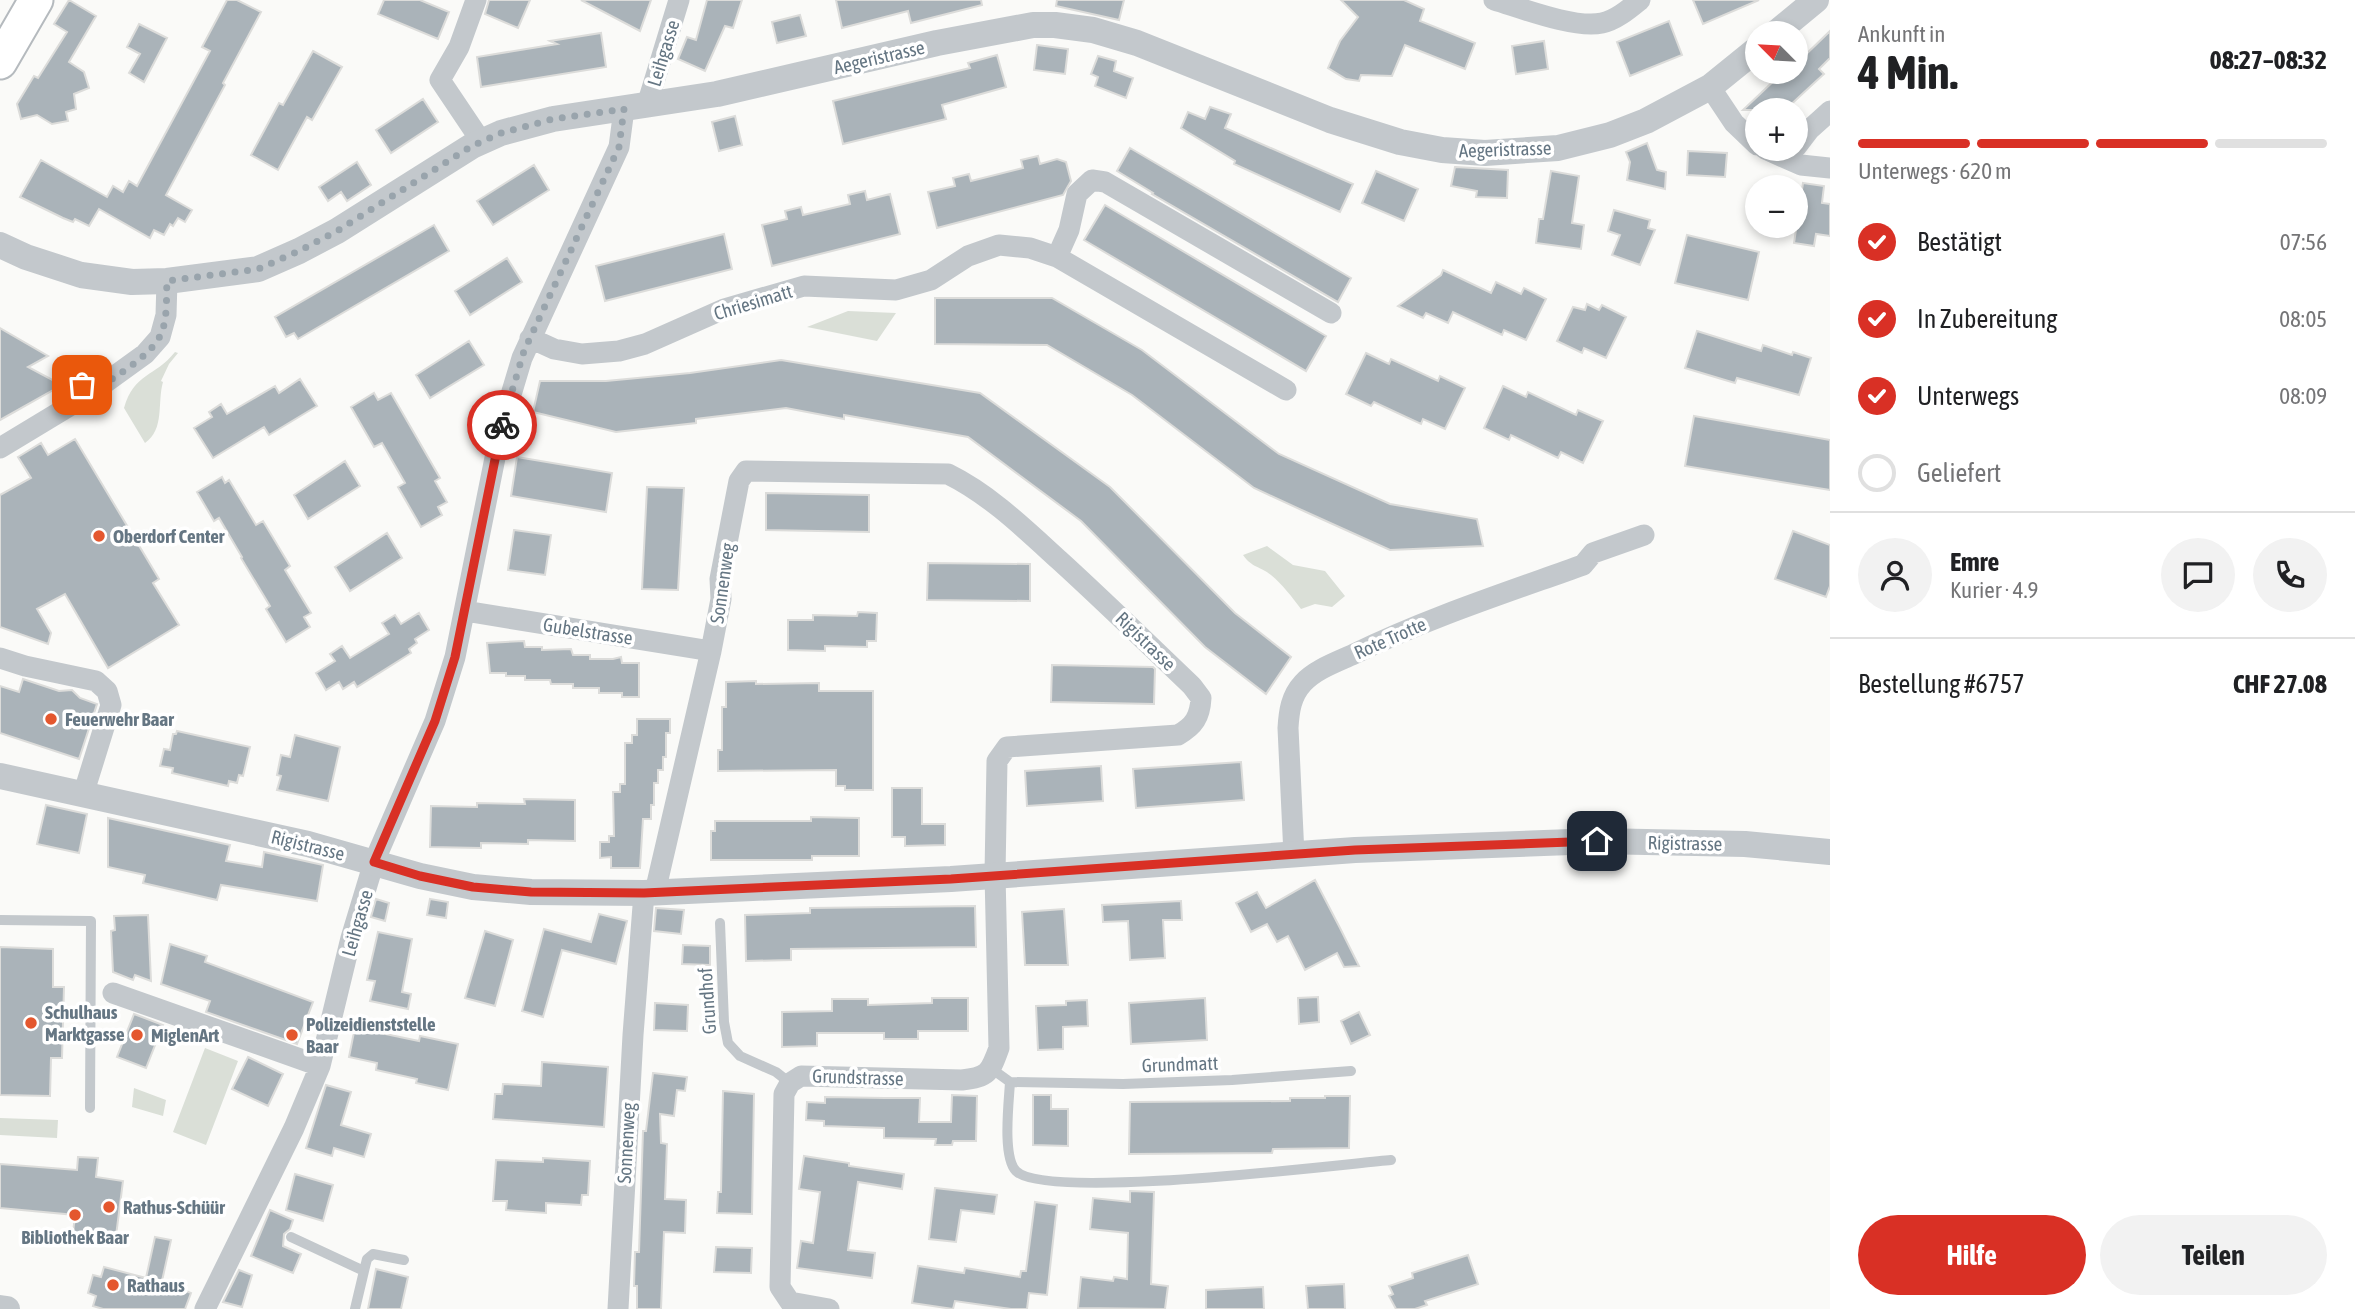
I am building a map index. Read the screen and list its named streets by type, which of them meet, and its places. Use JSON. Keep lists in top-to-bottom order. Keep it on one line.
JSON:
{"streets":{"street":["Leihgasse","Aegeristrasse","Chriesimatt","Sonnenweg","Gubelstrasse","Rote Trotte","Rigistrasse","Grundstrasse"],"lane":["Grundhof","Grundmatt"]},"crossings":[["Leihgasse","Aegeristrasse"],["Leihgasse","Chriesimatt"],["Leihgasse","Gubelstrasse"],["Leihgasse","Rigistrasse"],["Sonnenweg","Gubelstrasse"],["Sonnenweg","Rigistrasse"],["Rote Trotte","Rigistrasse"],["Grundhof","Grundstrasse"]],"places":["Oberdorf Center","Feuerwehr Baar","Schulhaus Marktgasse","MiglenArt","Polizeidienststelle Baar","Rathus-Schüür","Bibliothek Baar","Rathaus"],"north":"top left","page":{"heading":["4 Min.","Ankunft in","08:27–08:32"],"panel":["Emre","Kurier · 4.9","Bestellung #6757","CHF 27.08"],"map_buttons":["+","−"],"bar":"Unterwegs · 620 m","list":[["Bestätigt","07:56"],["In Zubereitung","08:05"],["Unterwegs","08:09"],"Geliefert"],"buttons":["Hilfe","Teilen"]}}
